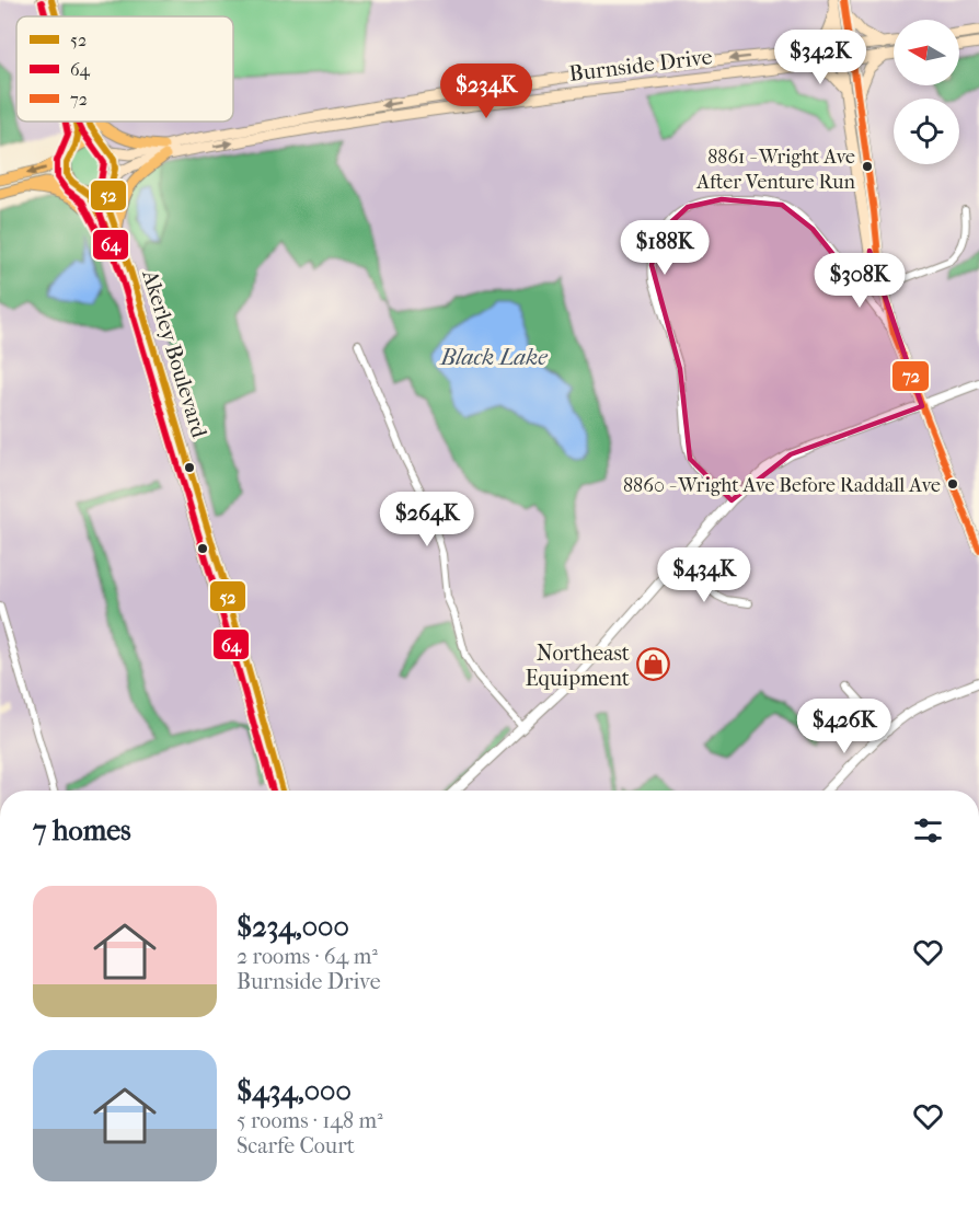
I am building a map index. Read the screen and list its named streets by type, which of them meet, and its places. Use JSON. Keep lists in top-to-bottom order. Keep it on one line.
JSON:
{"streets":{"main road":["Burnside Drive","Akerley Boulevard"]},"crossings":[["Burnside Drive","Akerley Boulevard"]],"water":["Black Lake"],"places":{"other":["8861 - Wright Ave After Venture Run","8860 - Wright Ave Before Raddall Ave"],"shop":["Northeast Equipment"]},"lines":["transit line 52","transit line 72","transit line 64"],"legend":["52","64","72"],"north":"left","page":{"price":["$342K","$234K","$188K","$308K","$264K","$434K","$426K"],"heading":"7 homes","list":[{"name":"$234,000","note":"2 rooms · 64 m² · Burnside Drive"},{"name":"$434,000","note":"5 rooms · 148 m² · Scarfe Court"}]}}
